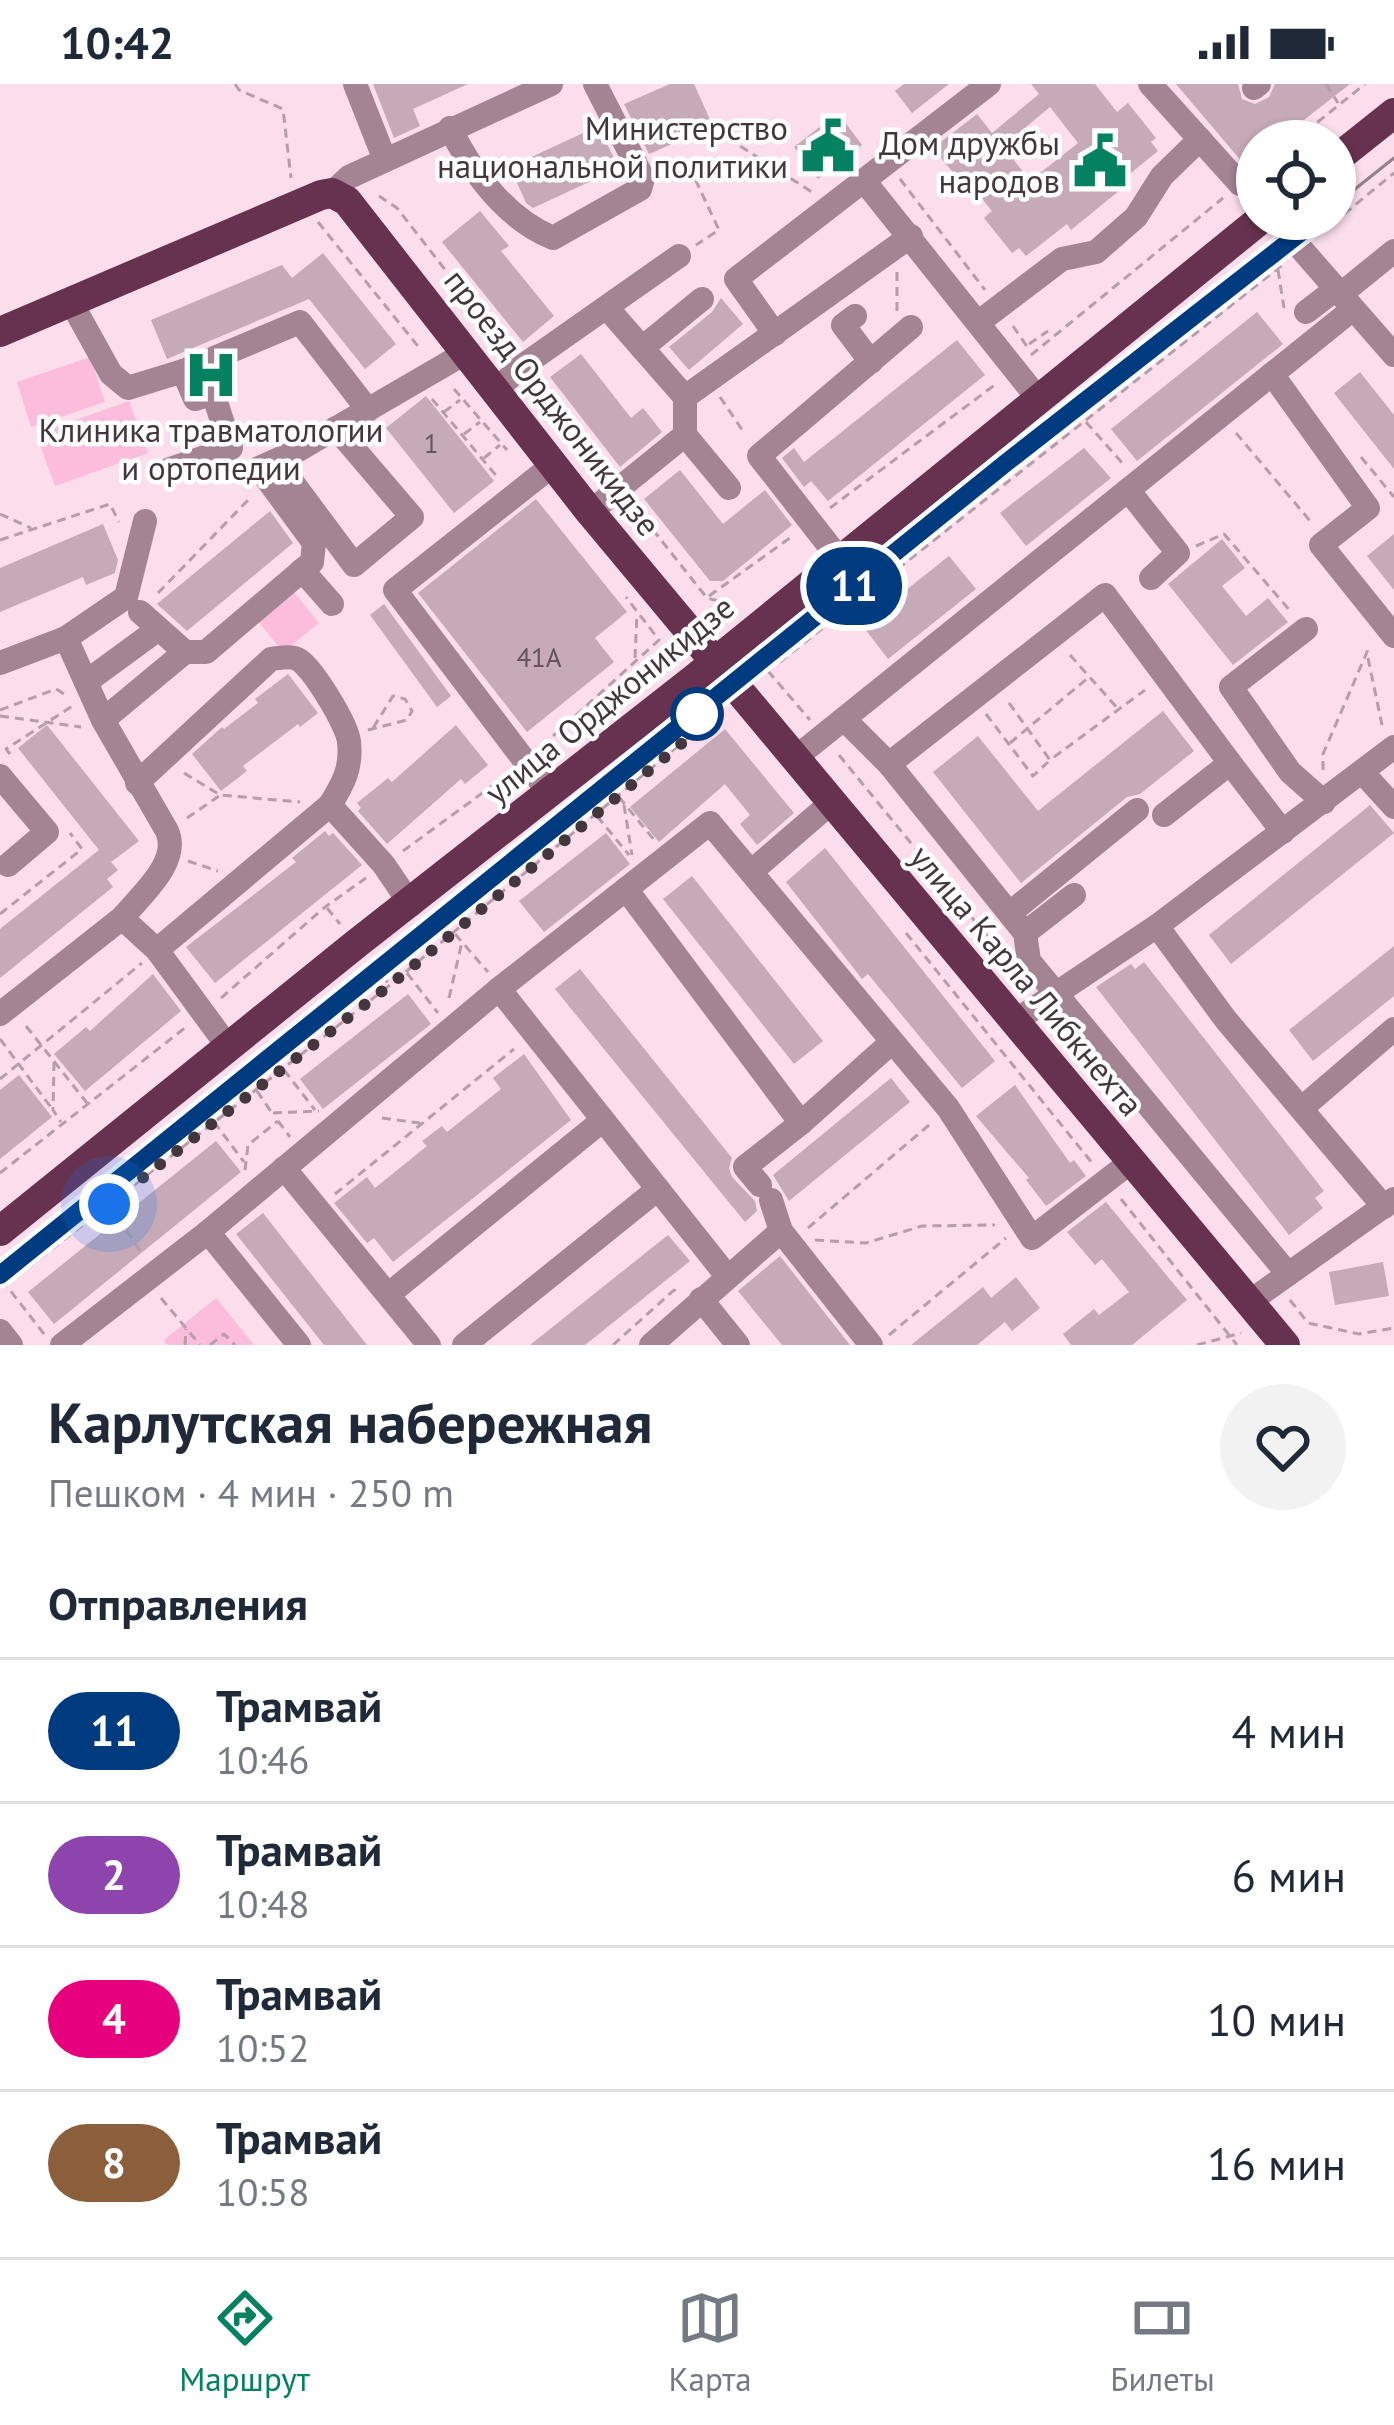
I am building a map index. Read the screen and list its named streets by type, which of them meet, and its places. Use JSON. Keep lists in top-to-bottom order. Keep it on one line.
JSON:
{"streets":{"main road":["проезд Орджоникидзе","улица Орджоникидзе","улица Карла Либкнехта"]},"crossings":[["проезд Орджоникидзе","улица Орджоникидзе"],["проезд Орджоникидзе","улица Карла Либкнехта"],["улица Орджоникидзе","улица Карла Либкнехта"]],"places":{"public building":["Министерство национальной политики","Дом дружбы народов"],"hospital":["Клиника травматологии и ортопедии"]},"lines":["tram line 11"],"house_numbers":["1","41А"],"page":{"status":"10:42","on_map":"11","heading":[["Карлутская набережная","Пешком · 4 мин · 250 m"],"Отправления"],"list":[{"mark":"11","name":"Трамвай","note":"10:46","value":"4 мин"},{"mark":"2","name":"Трамвай","note":"10:48","value":"6 мин"},{"mark":"4","name":"Трамвай","note":"10:52","value":"10 мин"},{"mark":"8","name":"Трамвай","note":"10:58","value":"16 мин"}],"tabs":["Маршрут","Карта","Билеты"]}}
